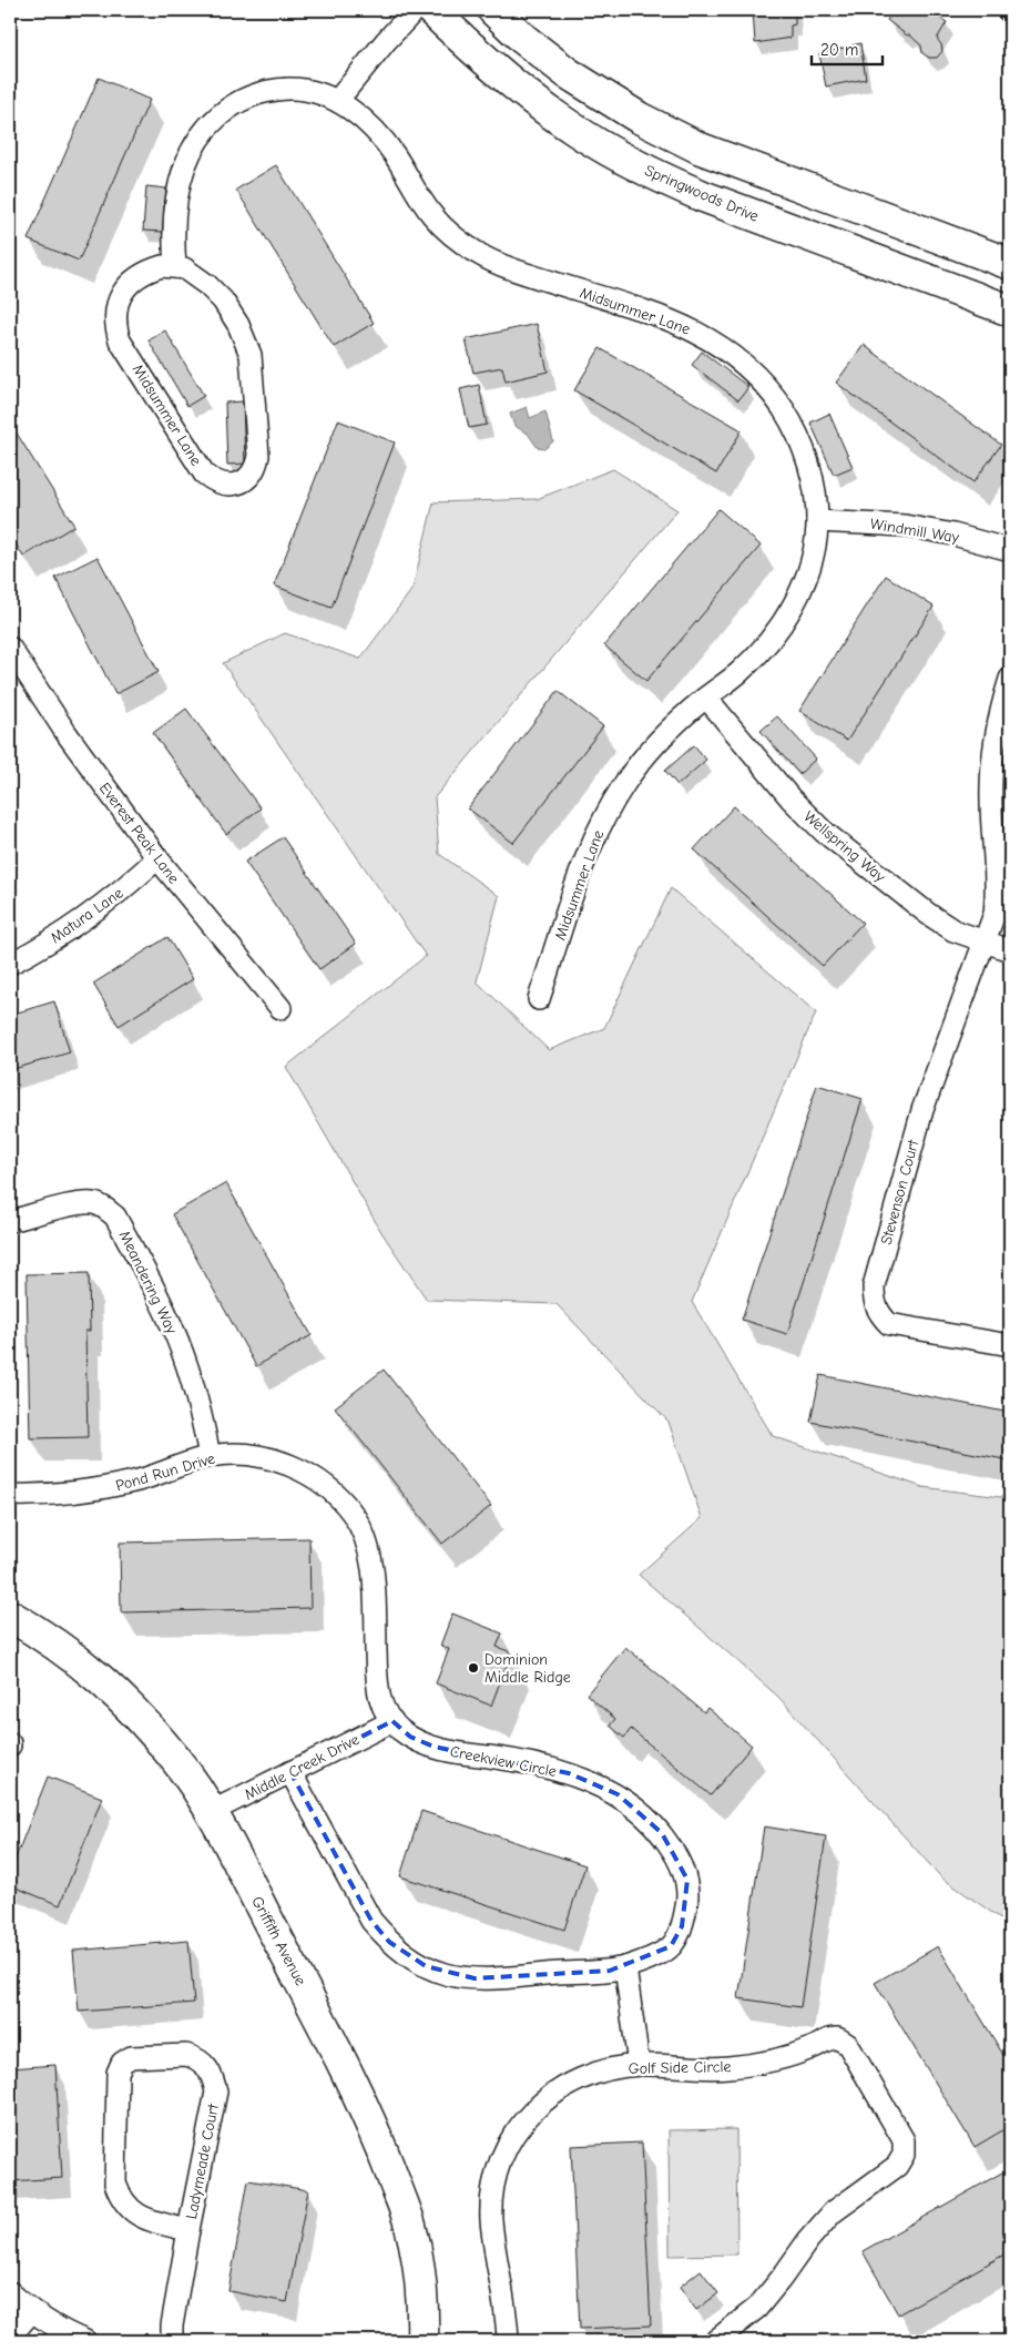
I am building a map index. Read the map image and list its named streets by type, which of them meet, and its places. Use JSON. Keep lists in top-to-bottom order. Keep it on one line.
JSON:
{"streets":{"street":["Springwoods Drive","Midsummer Lane","Windmill Way","Everest Peak Lane","Wellspring Way","Matura Lane","Stevenson Court","Meandering Way","Pond Run Drive","Creekview Circle","Middle Creek Drive","Griffith Avenue","Golf Side Circle","Ladymeade Court"]},"crossings":[["Midsummer Lane","Windmill Way"],["Midsummer Lane","Wellspring Way"],["Everest Peak Lane","Matura Lane"],["Wellspring Way","Stevenson Court"],["Meandering Way","Pond Run Drive"],["Pond Run Drive","Creekview Circle"],["Pond Run Drive","Middle Creek Drive"],["Creekview Circle","Middle Creek Drive"],["Middle Creek Drive","Griffith Avenue"]],"places":["Dominion Middle Ridge"],"scale_bar":"20 m"}
